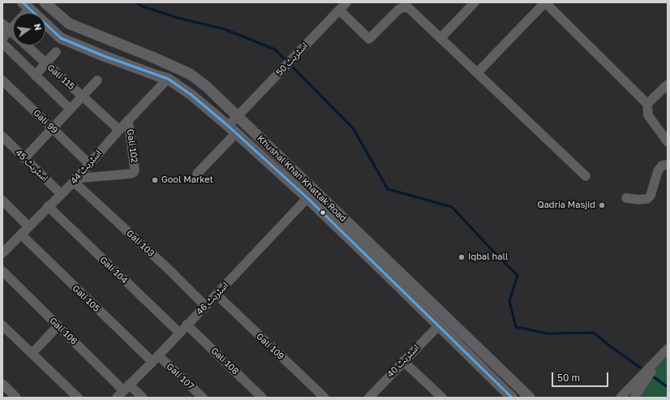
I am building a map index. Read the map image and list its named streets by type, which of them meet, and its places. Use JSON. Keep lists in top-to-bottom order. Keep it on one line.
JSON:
{"streets":{"street":["اسٹریٹ 50","Gali 115","Gali 99","Gali 102","اسٹریٹ 45","اسٹریٹ 44","Khushal Khan Khattak Road","Gali 103","Gali 104","Gali 105","اسٹریٹ 46","Gali 106","Gali 109","Gali 108","اسٹریٹ 40","Gali 107"]},"crossings":[["اسٹریٹ 50","Khushal Khan Khattak Road"],["Gali 115","اسٹریٹ 44"],["Gali 99","اسٹریٹ 44"],["Gali 102","اسٹریٹ 44"],["Gali 102","Gali 103"],["اسٹریٹ 45","اسٹریٹ 44"],["اسٹریٹ 44","Khushal Khan Khattak Road"],["اسٹریٹ 44","Gali 103"],["اسٹریٹ 44","Gali 104"],["اسٹریٹ 44","Gali 105"],["Khushal Khan Khattak Road","اسٹریٹ 46"],["Khushal Khan Khattak Road","اسٹریٹ 40"],["Gali 103","اسٹریٹ 46"],["Gali 104","اسٹریٹ 46"],["Gali 105","اسٹریٹ 46"],["Gali 105","Gali 107"],["اسٹریٹ 46","Gali 106"],["اسٹریٹ 46","Gali 109"],["اسٹریٹ 46","Gali 108"],["اسٹریٹ 46","Gali 107"]],"places":["Gool Market","Qadria Masjid","Iqbal hall"],"scale_bar":"50 m","north":"right"}
